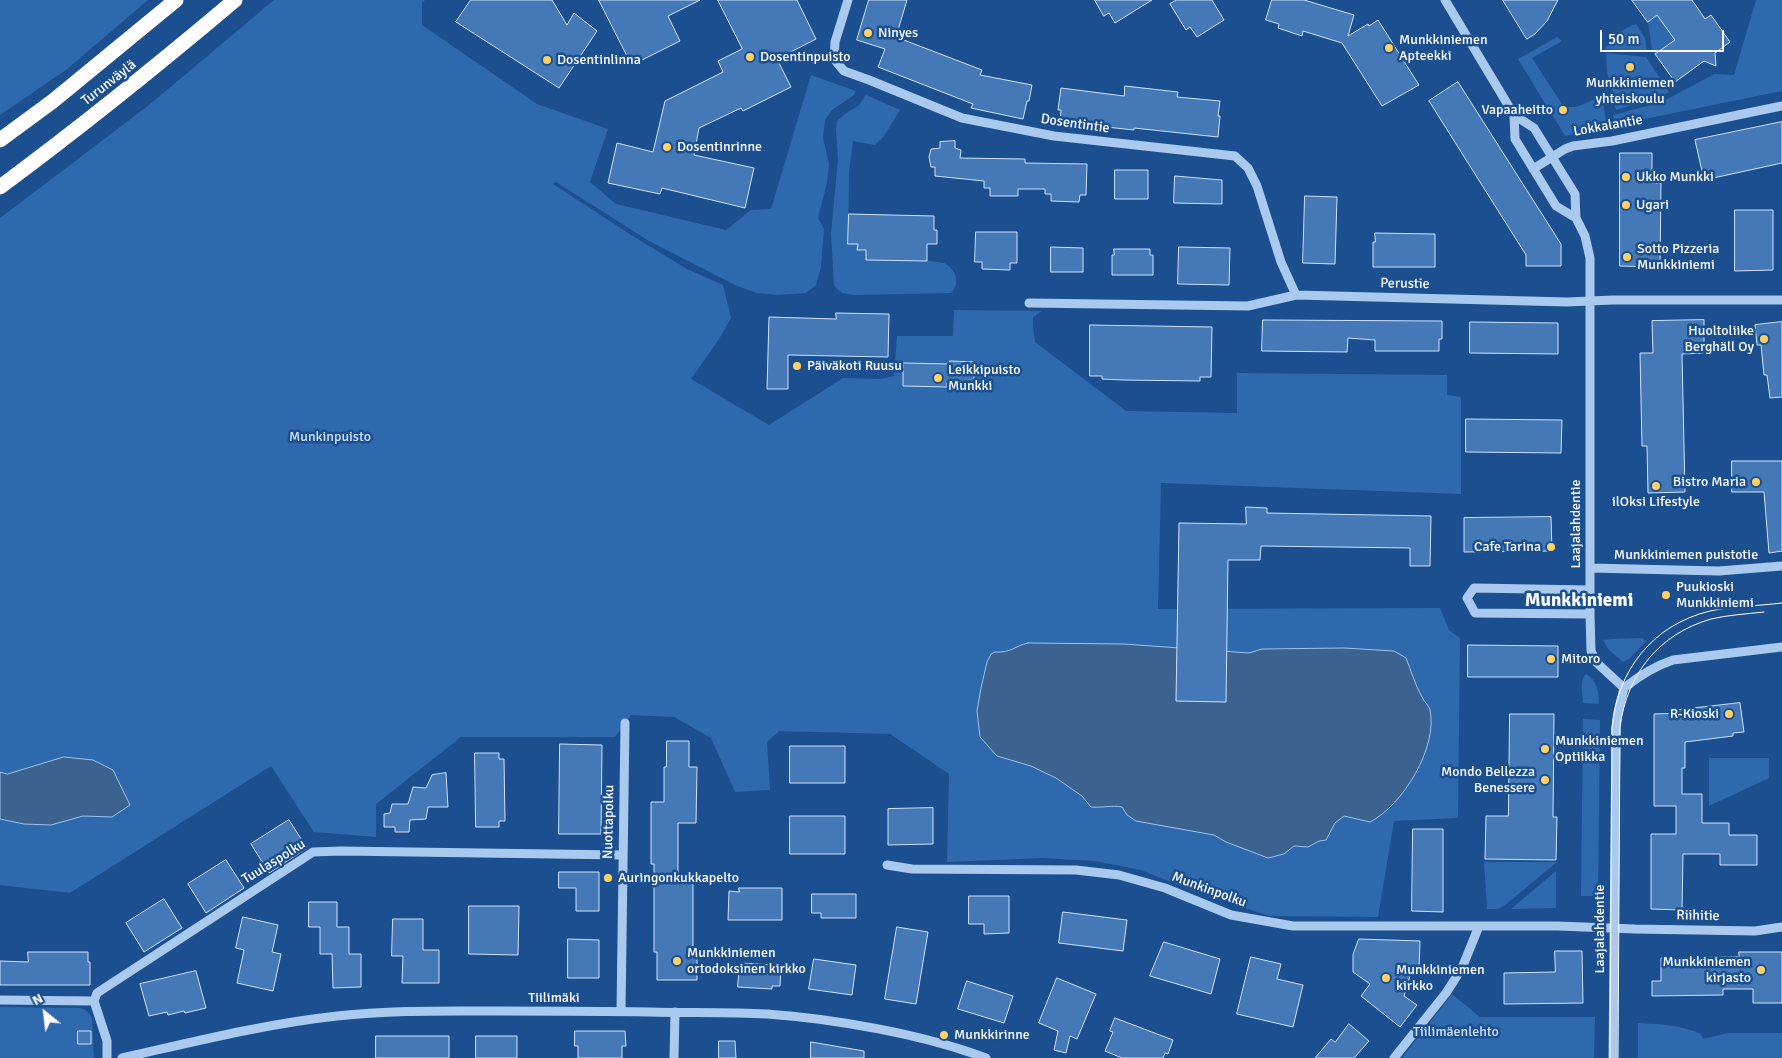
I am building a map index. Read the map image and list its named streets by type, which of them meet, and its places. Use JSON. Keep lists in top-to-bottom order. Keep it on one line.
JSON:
{"streets":{"highway":["Turunväylä"],"street":["Dosentintie","Lokkalantie","Perustie","Laajalahdentie","Munkkiniemen puistotie","Nuottapolku","Tuulaspolku","Munkinpolku","Riihitie","Tiilimäki"]},"crossings":[["Dosentintie","Perustie"],["Lokkalantie","Laajalahdentie"],["Perustie","Laajalahdentie"],["Laajalahdentie","Munkkiniemen puistotie"],["Laajalahdentie","Munkinpolku"],["Laajalahdentie","Riihitie"],["Nuottapolku","Tuulaspolku"],["Nuottapolku","Tiilimäki"],["Munkinpolku","Riihitie"]],"districts":["Munkkiniemi"],"parks":["Munkinpuisto","Tiilimäenlehto"],"places":["Ninyes","Munkkiniemen Apteekki","Dosentinpuisto","Dosentinlinna","Munkkiniemen yhteiskoulu","Vapaaheitto","Dosentinrinne","Ukko Munkki","Ugari","Sotto Pizzeria Munkkiniemi","Huoltoliike Berghäll Oy","Päiväkoti Ruusu","Leikkipuisto Munkki","Bistro Maria","ilOksi Lifestyle","Cafe Tarina","Puukioski Munkkiniemi","Mitoro","R-Kioski","Munkkiniemen Optiikka","Mondo Bellezza Benessere","Auringonkukkapelto","Munkkiniemen ortodoksinen kirkko","Munkkiniemen kirjasto","Munkkiniemen kirkko","Munkkirinne"],"scale_bar":"50 m","north":"top left"}
